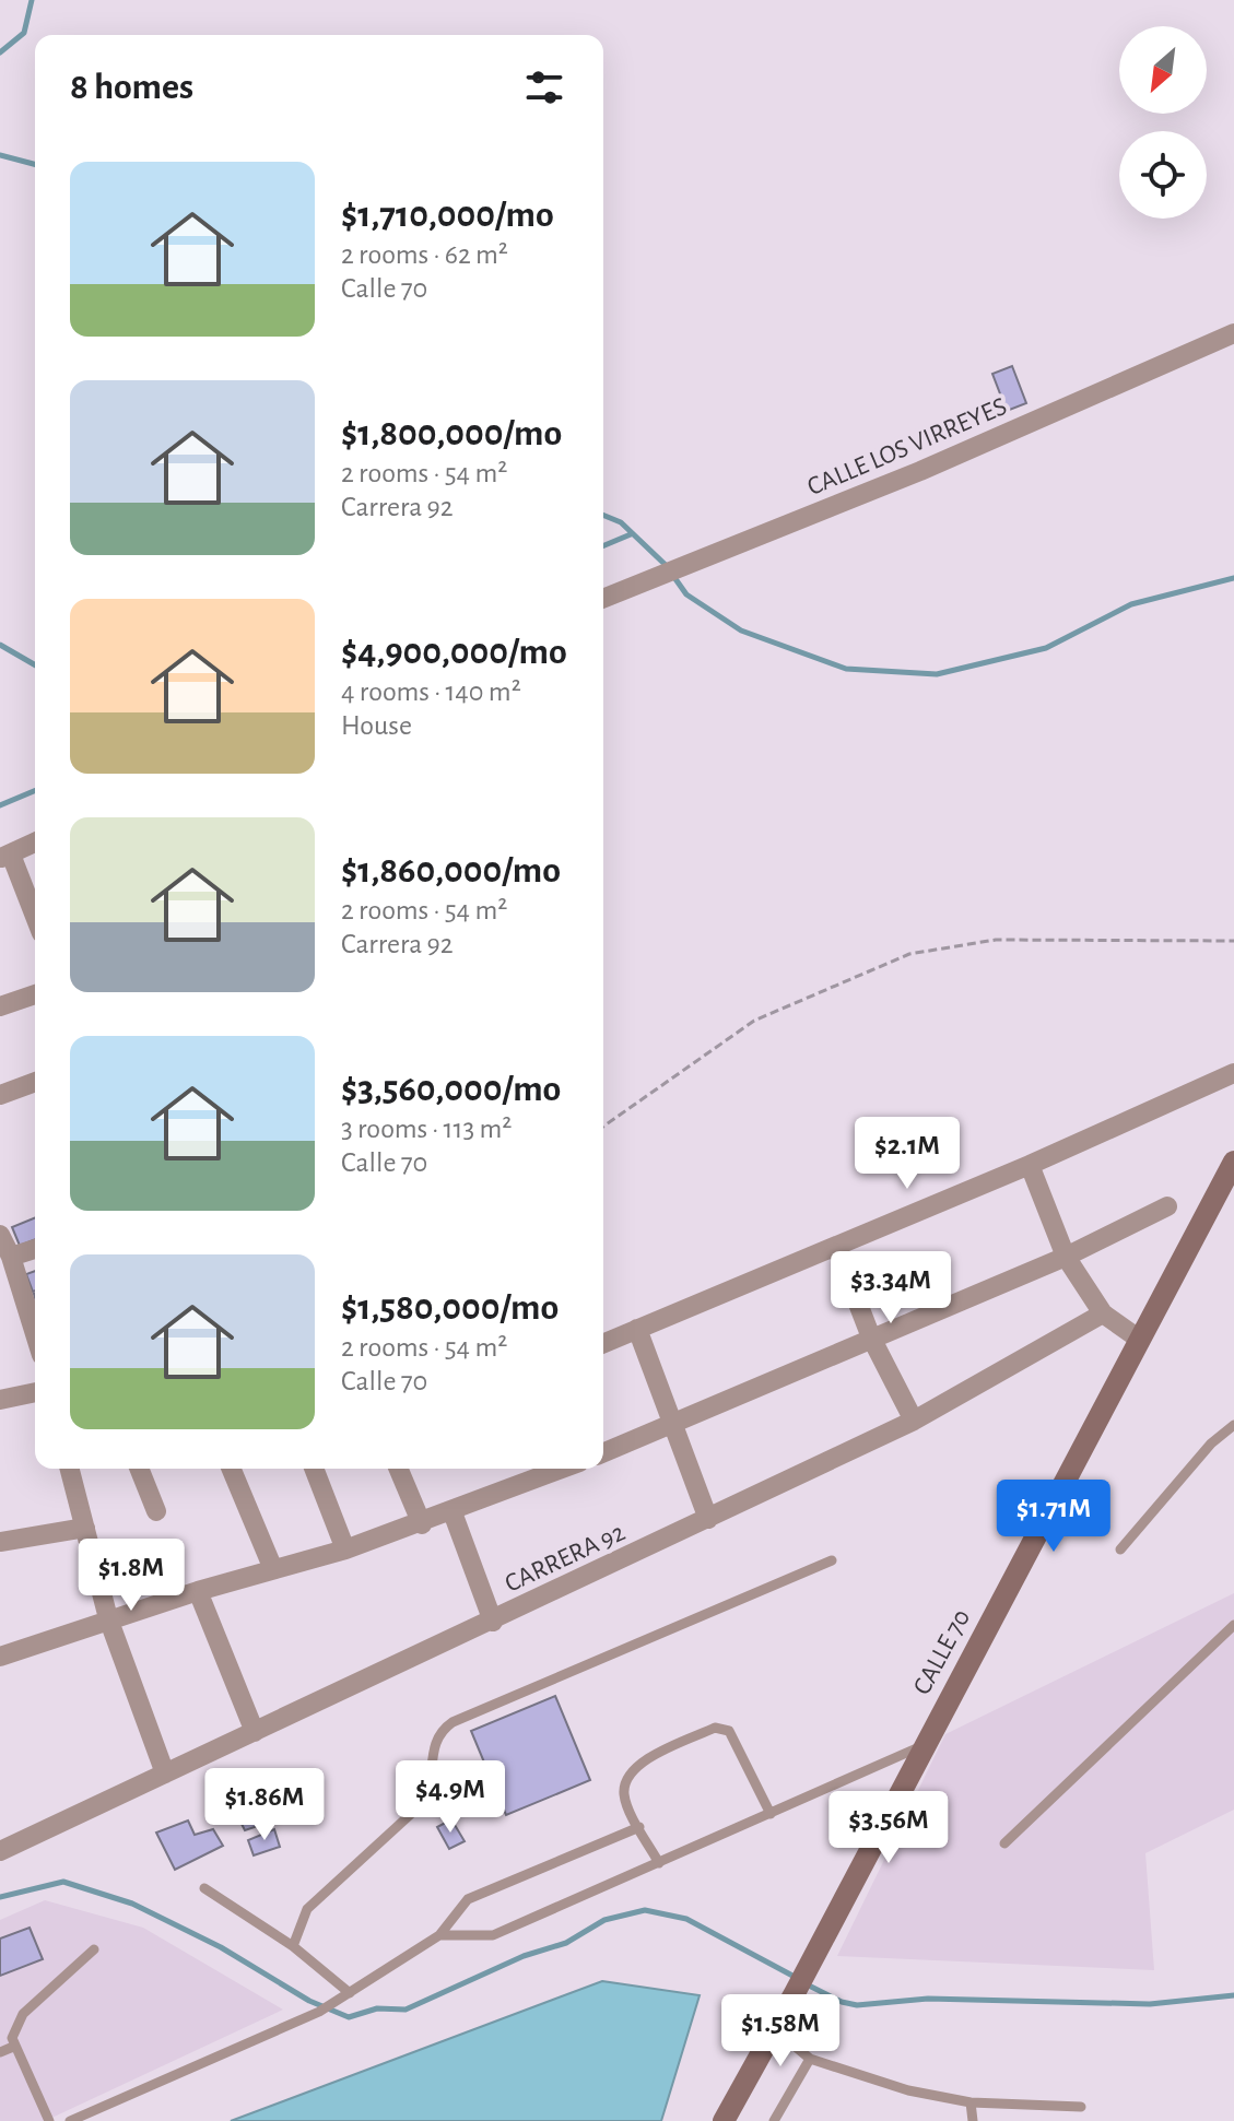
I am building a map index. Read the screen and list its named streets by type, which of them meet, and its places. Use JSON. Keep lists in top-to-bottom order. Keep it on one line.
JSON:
{"streets":{"street":["CALLE LOS VIRREYES","CARRERA 92","CALLE 70"]},"north":"bottom left","page":{"heading":"8 homes","list":[{"name":"$1,710,000/mo","note":"2 rooms · 62 m² · Calle 70"},{"name":"$1,800,000/mo","note":"2 rooms · 54 m² · Carrera 92"},{"name":"$4,900,000/mo","note":"4 rooms · 140 m² · House"},{"name":"$1,860,000/mo","note":"2 rooms · 54 m² · Carrera 92"},{"name":"$3,560,000/mo","note":"3 rooms · 113 m² · Calle 70"},{"name":"$1,580,000/mo","note":"2 rooms · 54 m² · Calle 70"}],"price":["$2.1M","$3.34M","$1.71M","$1.8M","$4.9M","$1.86M","$3.56M","$1.58M"]}}
